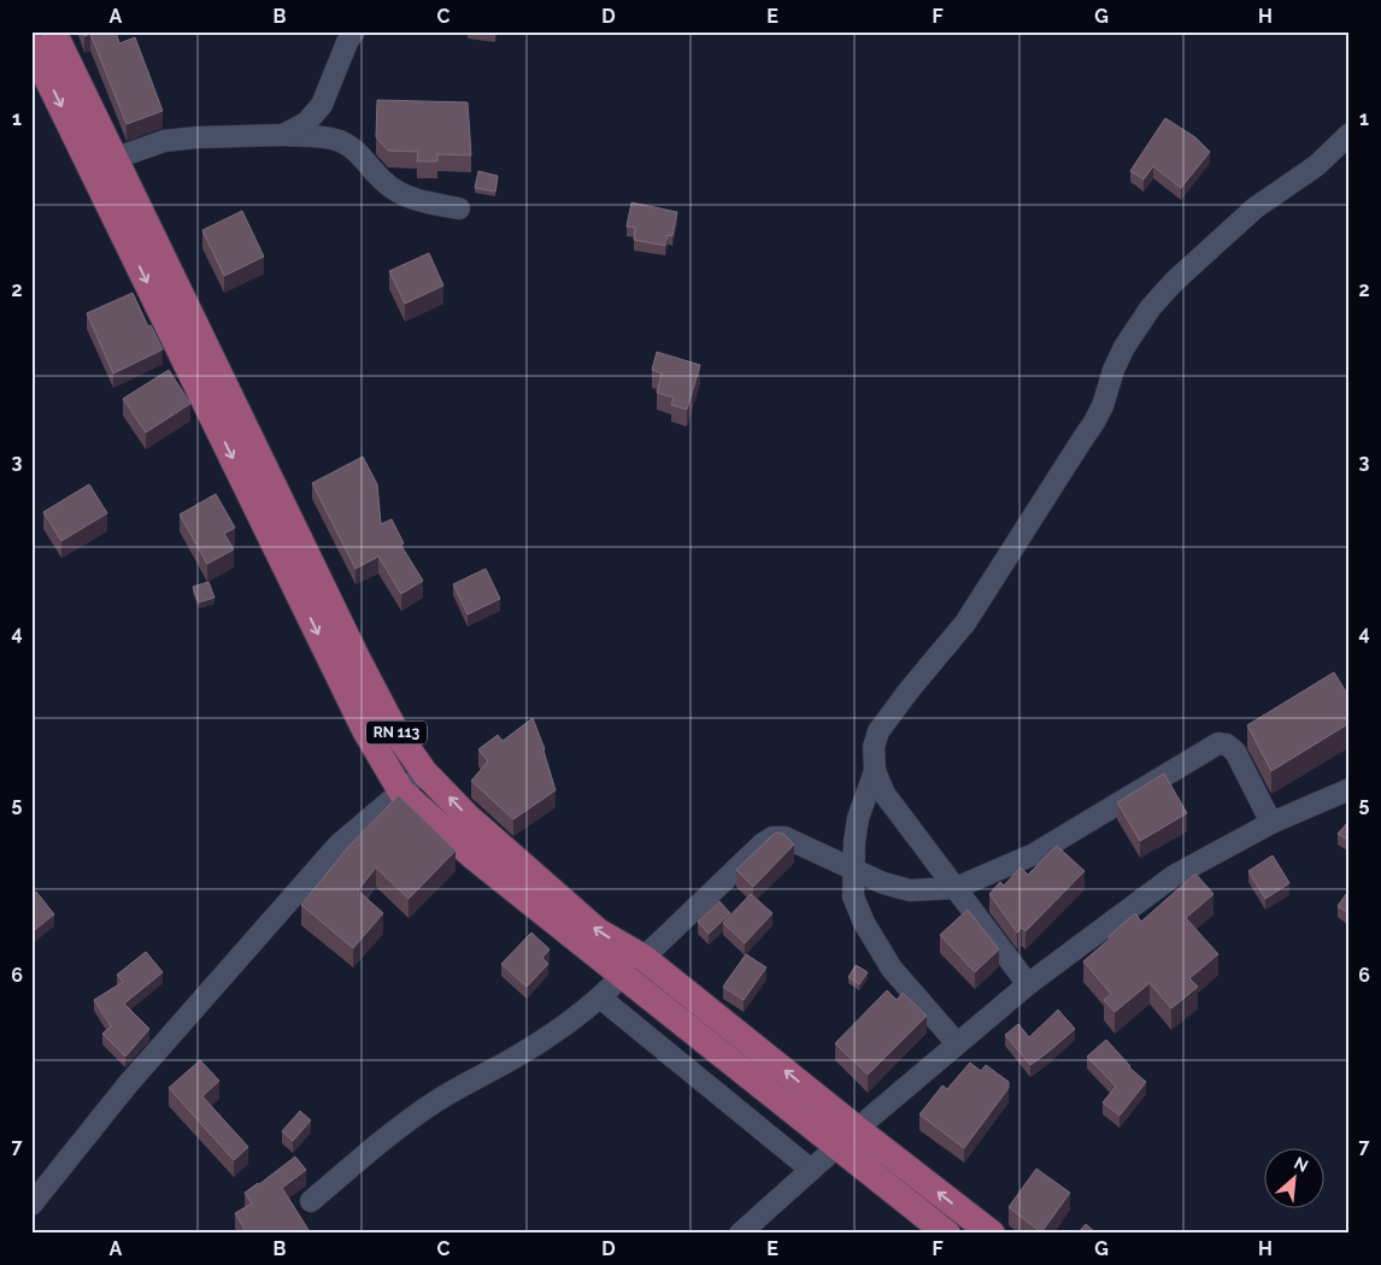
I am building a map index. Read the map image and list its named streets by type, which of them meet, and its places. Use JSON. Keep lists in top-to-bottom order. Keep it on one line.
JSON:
{"streets":{"main road":["RN 113"]},"north":"top right","grid":{"columns":["A","B","C","D","E","F","G","H"],"rows":["1","2","3","4","5","6","7"]}}
